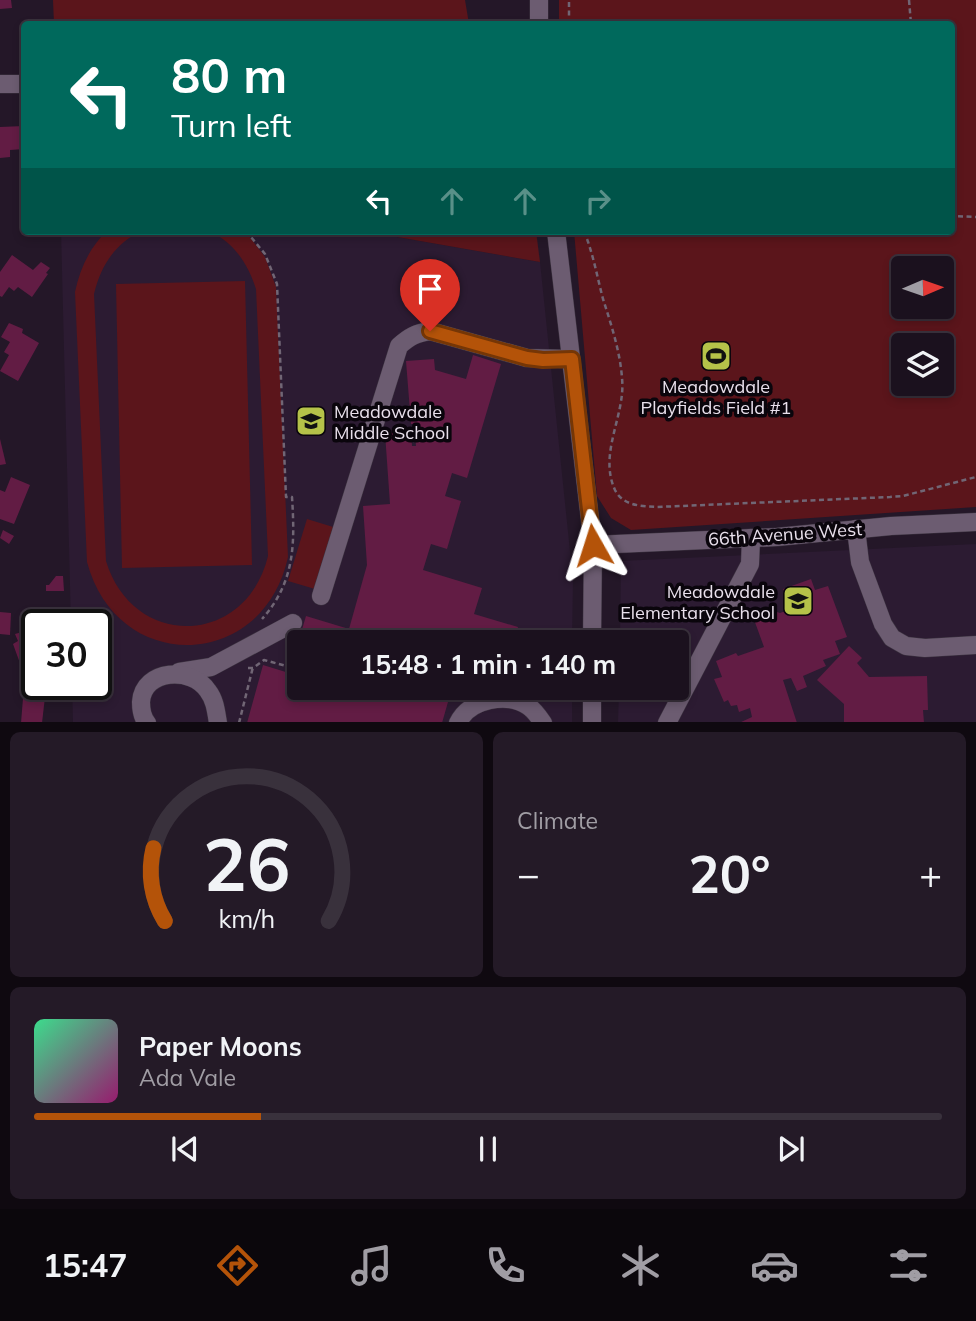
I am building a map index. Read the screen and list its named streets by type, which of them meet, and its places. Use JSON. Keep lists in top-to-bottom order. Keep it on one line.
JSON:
{"streets":{"street":["66th Avenue West"]},"places":{"sports":["Meadowdale Playfields Field #1"],"school or university":["Meadowdale Middle School","Meadowdale Elementary School"]},"north":"right","page":{"turn":["80 m","Turn left"],"limit":"30","trip":"15:48 · 1 min · 140 m","tile":"Climate","heat":["−","20°","+"],"song":["Paper Moons","Ada Vale"],"tabs":"15:47","gauge":["26","km/h"]}}
